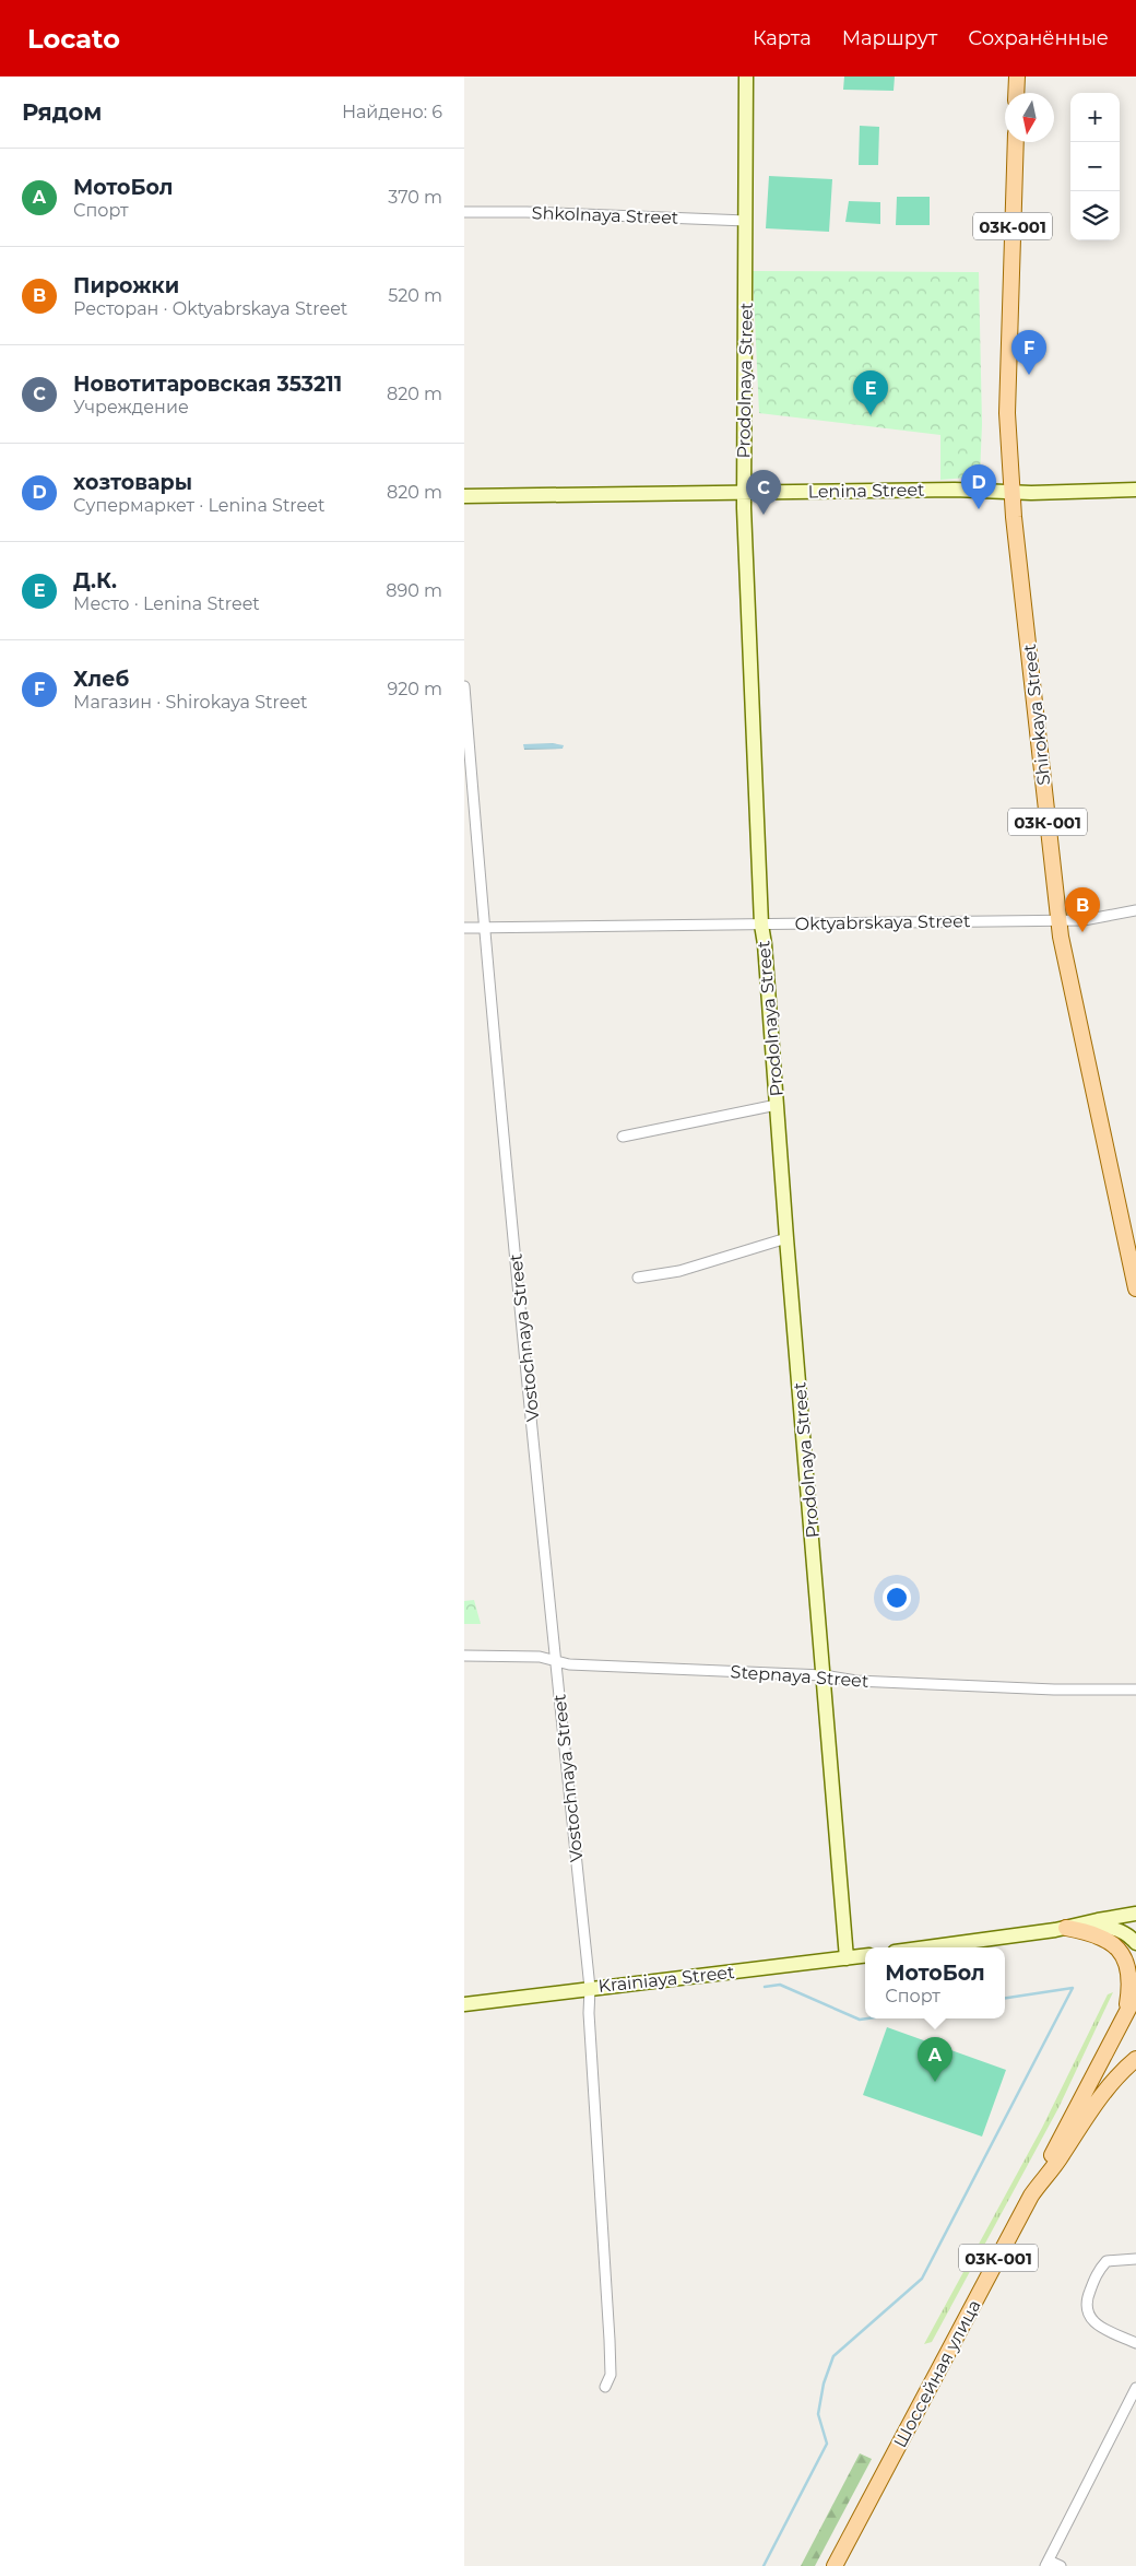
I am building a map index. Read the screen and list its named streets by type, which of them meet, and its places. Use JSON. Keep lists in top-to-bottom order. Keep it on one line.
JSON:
{"streets":{"main road":["03К-001","Shirokaya Street","Шоссейная улица"],"street":["Shkolnaya Street","Prodolnaya Street","Lenina Street","Oktyabrskaya Street","Vostochnaya Street","Stepnaya Street","Krainiaya Street"]},"crossings":[["Shkolnaya Street","Prodolnaya Street"],["03К-001","Шоссейная улица"],["Prodolnaya Street","Lenina Street"],["Prodolnaya Street","Oktyabrskaya Street"],["Prodolnaya Street","Stepnaya Street"],["Prodolnaya Street","Krainiaya Street"],["Lenina Street","Shirokaya Street"],["Shirokaya Street","Oktyabrskaya Street"],["Oktyabrskaya Street","Vostochnaya Street"],["Vostochnaya Street","Stepnaya Street"],["Vostochnaya Street","Krainiaya Street"]],"north":"bottom","page":{"header":"Locato","nav":["Карта","Маршрут","Сохранённые"],"heading":["Рядом","Найдено: 6"],"map_buttons":["+","−"],"list":[{"mark":"A","name":"МотоБол","note":"Спорт","value":"370 m"},{"mark":"B","name":"Пирожки","note":"Ресторан · Oktyabrskaya Street","value":"520 m"},{"mark":"C","name":"Новотитаровская 353211","note":"Учреждение","value":"820 m"},{"mark":"D","name":"хозтовары","note":"Супермаркет · Lenina Street","value":"820 m"},{"mark":"E","name":"Д.К.","note":"Место · Lenina Street","value":"890 m"},{"mark":"F","name":"Хлеб","note":"Магазин · Shirokaya Street","value":"920 m"}],"pins":["F","E","D","C","B","A"],"popup":["МотоБол","Спорт"]}}
